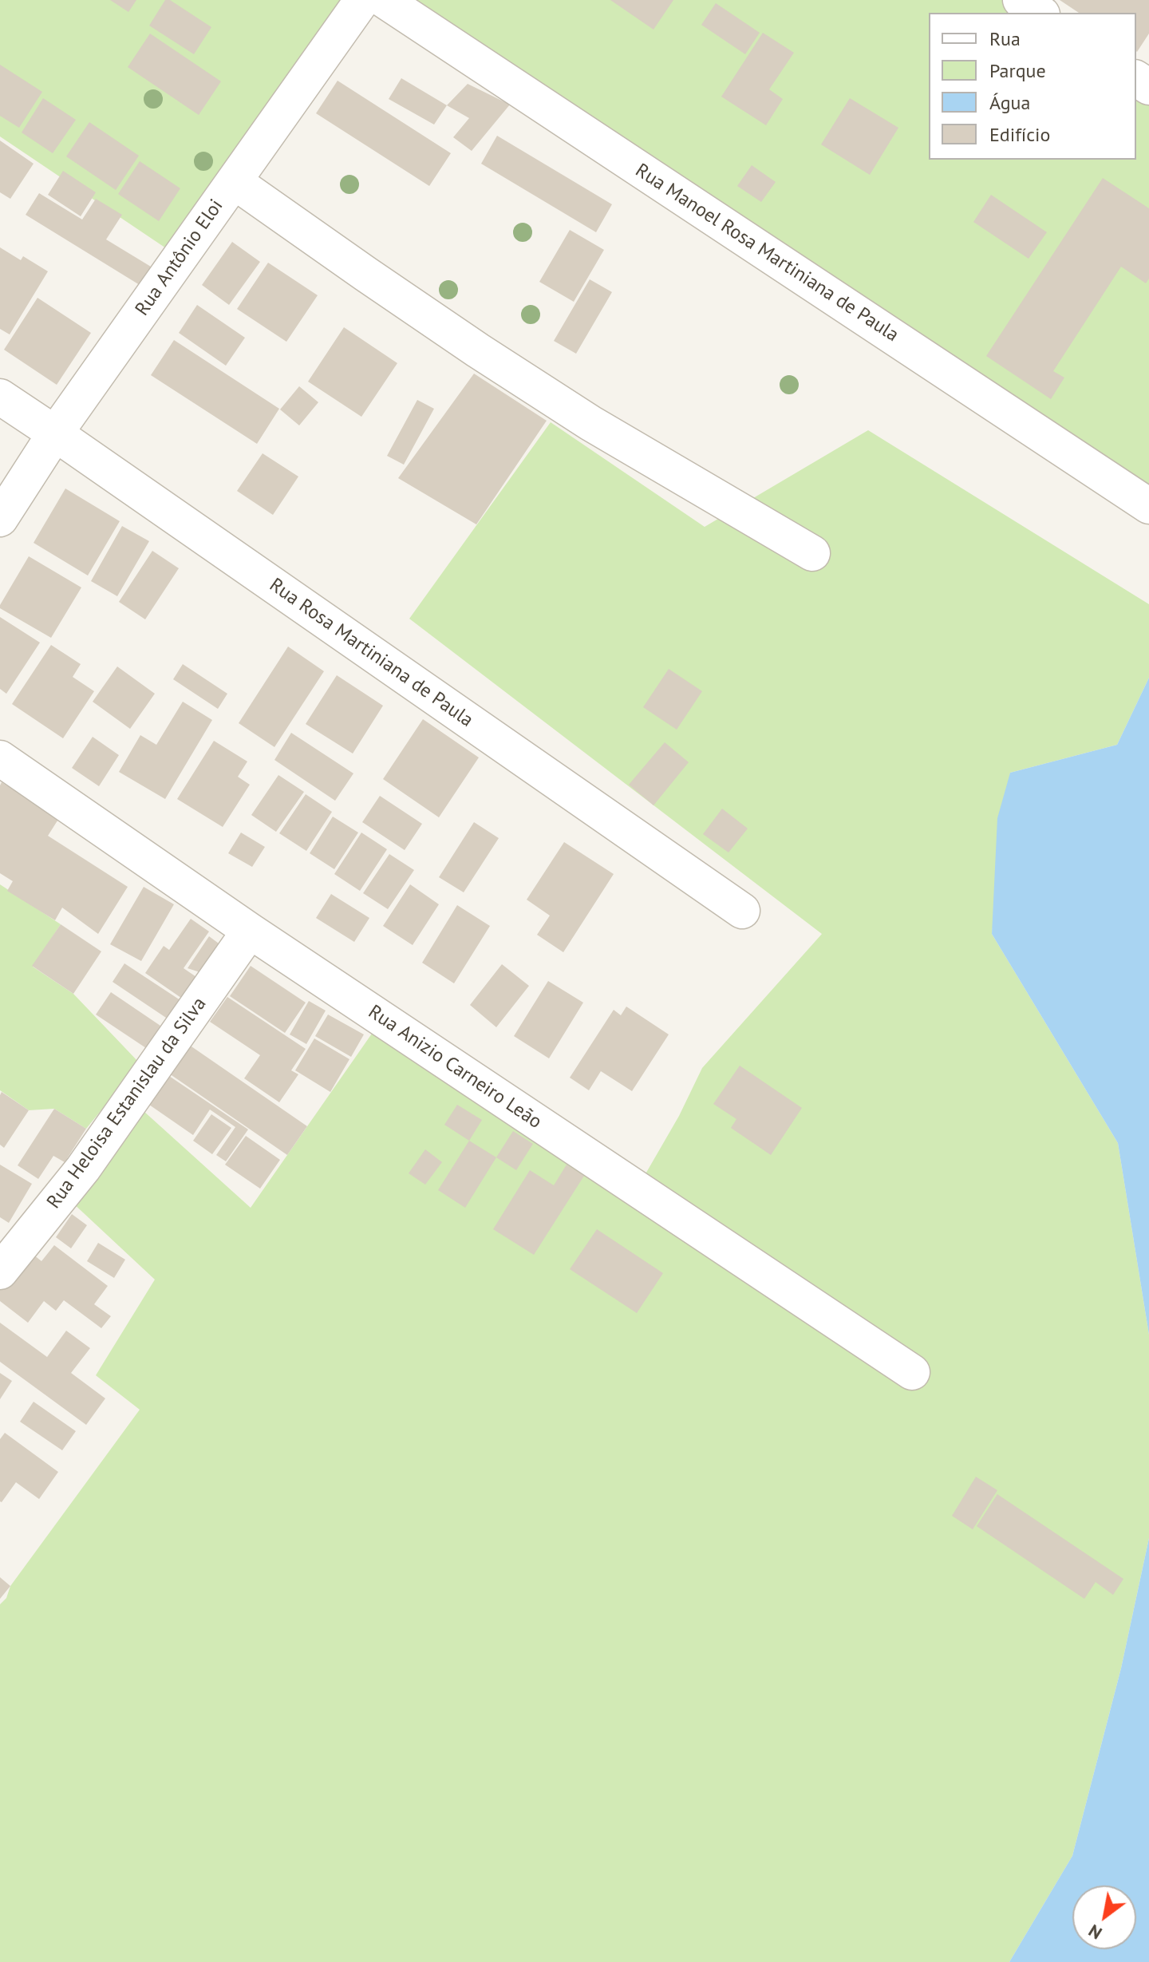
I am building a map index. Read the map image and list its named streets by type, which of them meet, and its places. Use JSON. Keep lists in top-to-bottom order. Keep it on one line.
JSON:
{"streets":{"street":["Rua Manoel Rosa Martiniana de Paula","Rua Antônio Eloi","Rua Rosa Martiniana de Paula","Rua Anizio Carneiro Leão","Rua Heloisa Estanislau da Silva"]},"crossings":[["Rua Antônio Eloi","Rua Rosa Martiniana de Paula"],["Rua Anizio Carneiro Leão","Rua Heloisa Estanislau da Silva"]],"legend":["Rua","Parque","Água","Edifício"],"north":"bottom left"}
